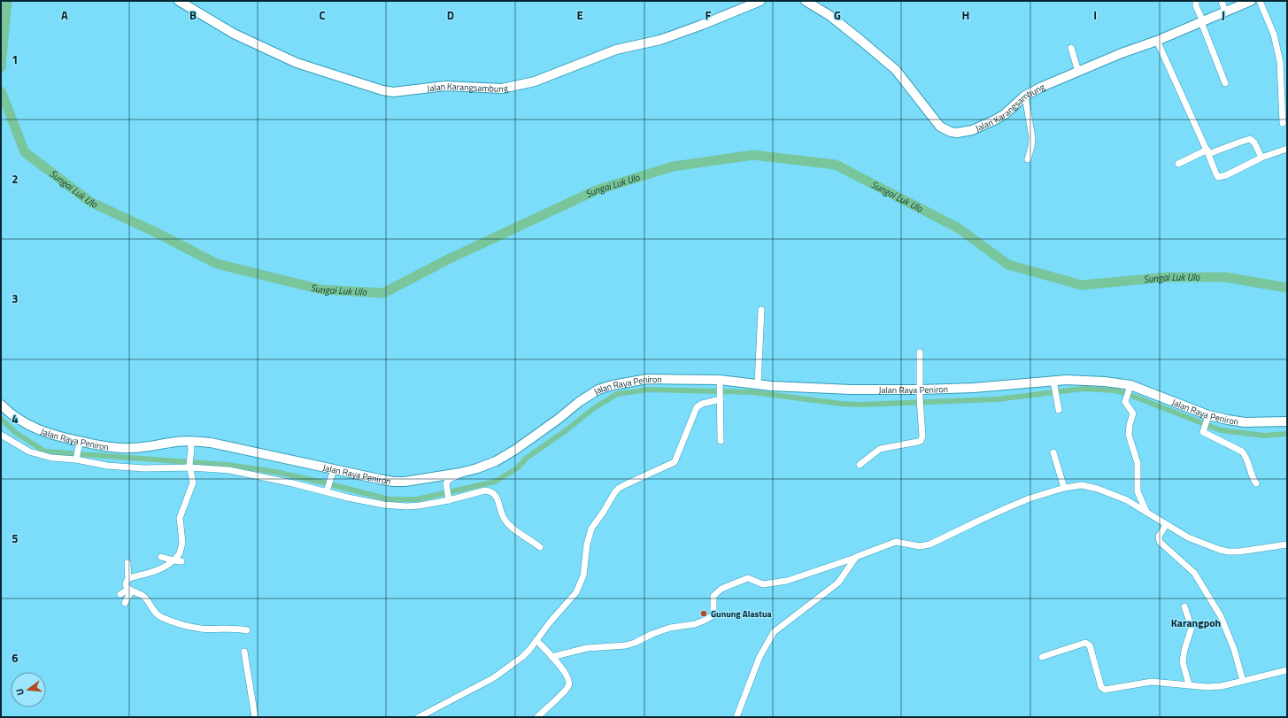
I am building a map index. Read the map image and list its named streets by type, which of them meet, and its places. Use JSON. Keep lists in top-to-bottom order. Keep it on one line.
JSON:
{"streets":{"main road":["Jalan Karangsambung","Jalan Raya Peniron"]},"districts":["Karangpoh"],"water":["Sungai Luk Ulo"],"places":["Gunung Alastua"],"north":"left","grid":{"columns":["A","B","C","D","E","F","G","H","I","J"],"rows":["1","2","3","4","5","6"]}}
